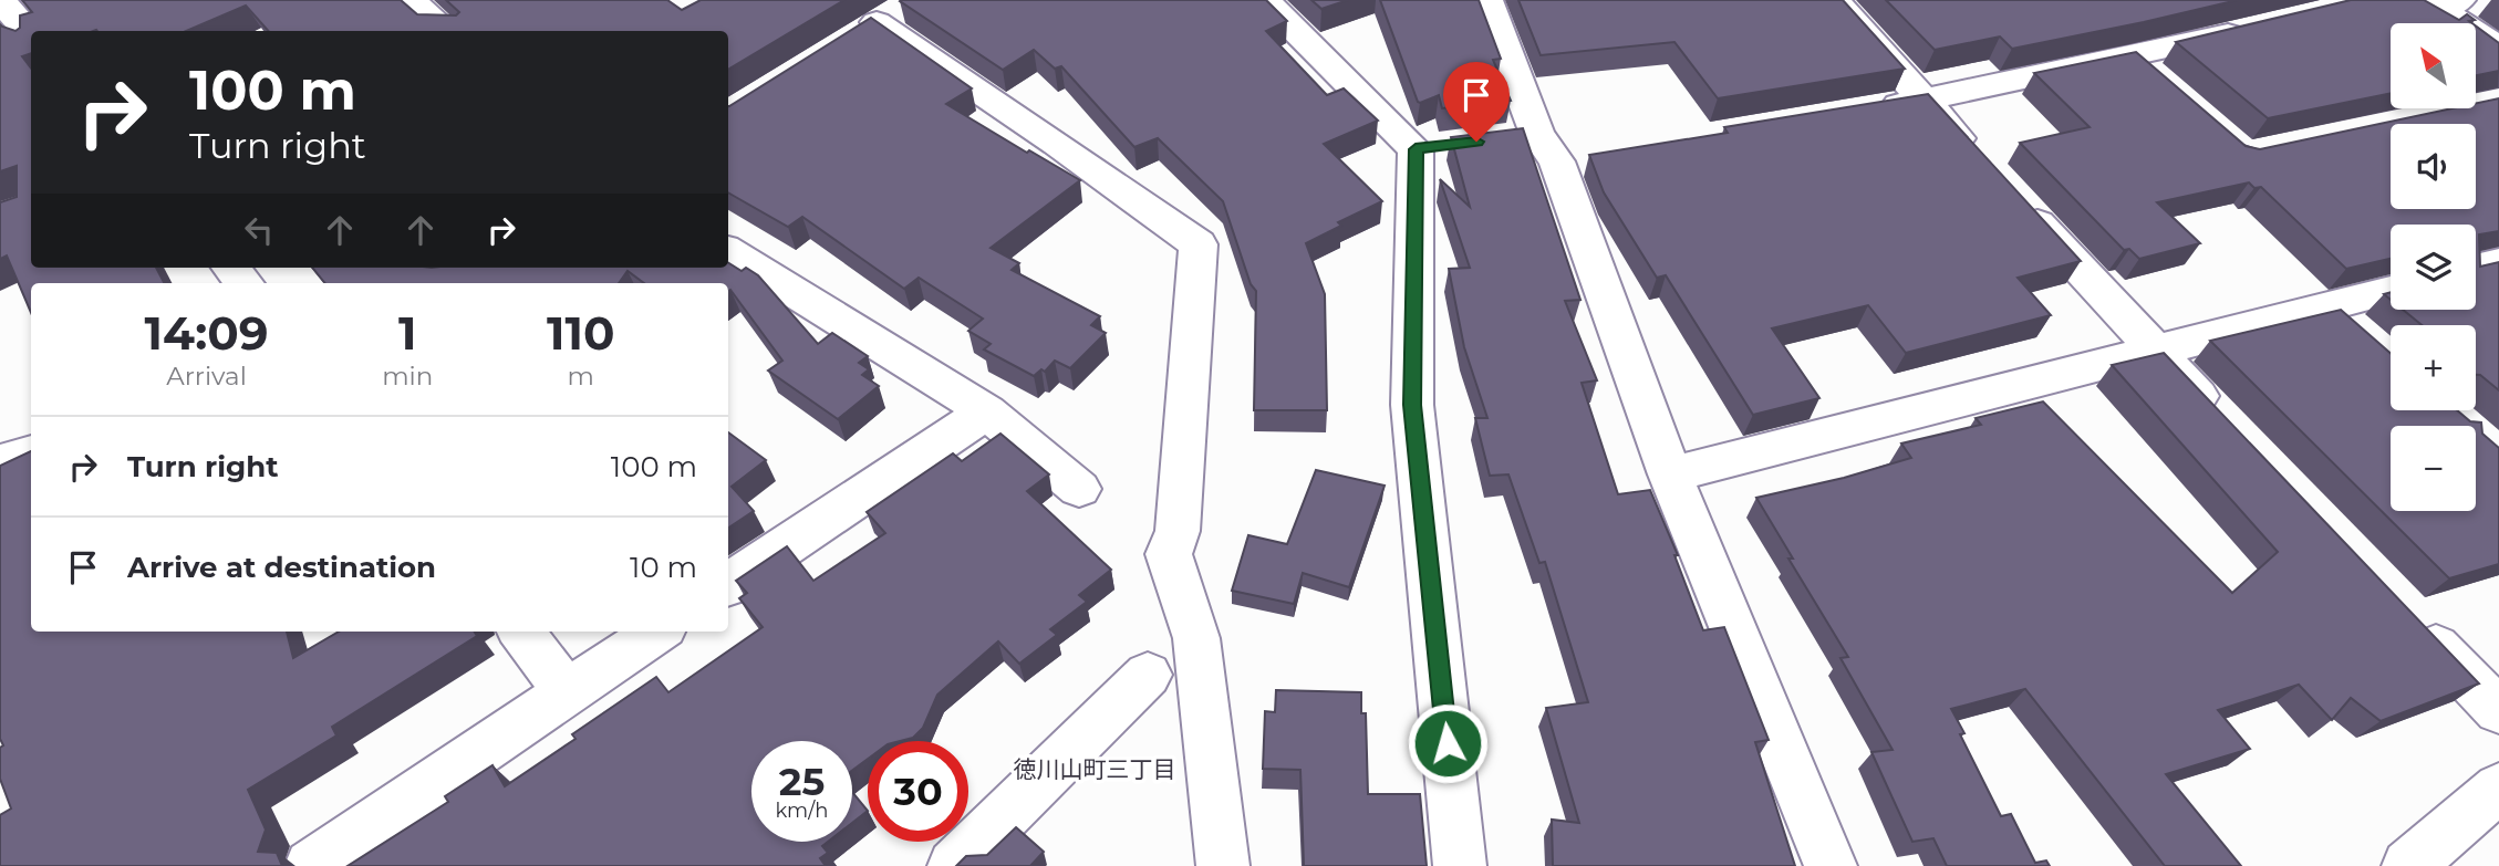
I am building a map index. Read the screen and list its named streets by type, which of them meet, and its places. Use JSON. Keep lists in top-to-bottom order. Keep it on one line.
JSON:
{"districts":["徳川山町三丁目"],"north":"top left","page":{"map_buttons":["+","−"],"turn":["100 m","Turn right"],"eta":["14:09","Arrival","1","min","110","m"],"list":[{"name":"Turn right","value":"100 m"},{"name":"Arrive at destination","value":"10 m"}],"speed":"25 km/h","limit":"30"}}
